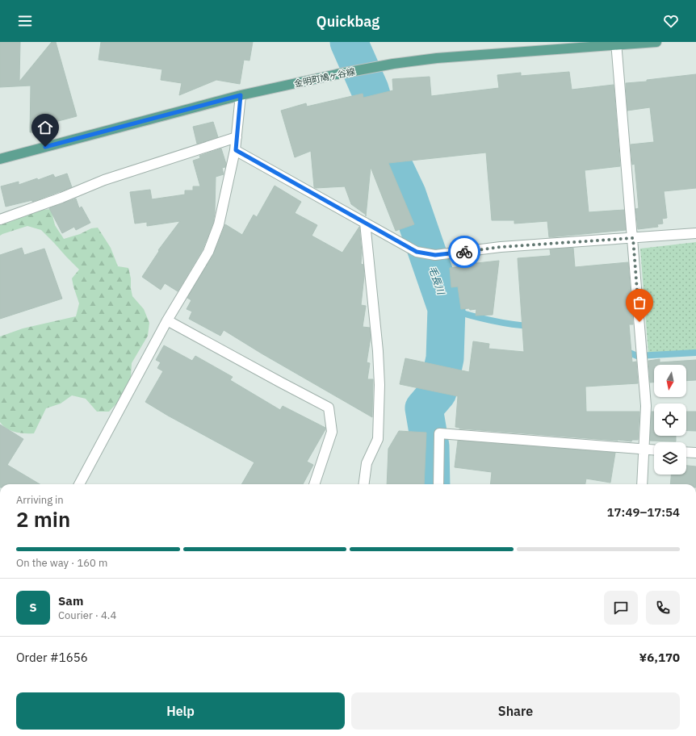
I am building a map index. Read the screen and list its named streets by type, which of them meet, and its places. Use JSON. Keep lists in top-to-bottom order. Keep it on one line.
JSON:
{"streets":{"main road":["金明町鳩ヶ谷線"]},"water":["毛長川"],"north":"bottom","page":{"header":"Quickbag","heading":["2 min","Arriving in","17:49–17:54"],"panel":["Sam","Courier · 4.4","Order #1656","¥6,170"],"bar":"On the way · 160 m","round":"S","buttons":["Help","Share"]}}
